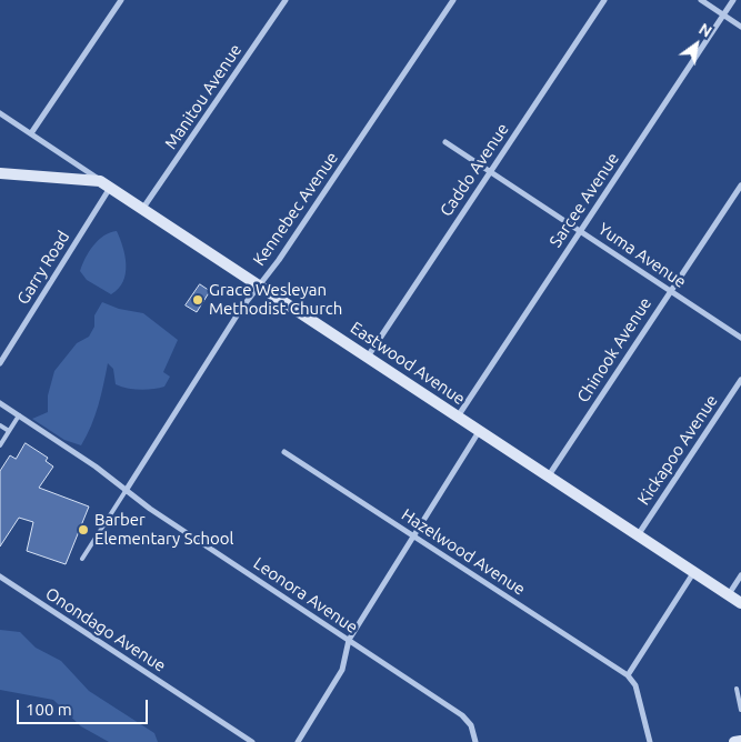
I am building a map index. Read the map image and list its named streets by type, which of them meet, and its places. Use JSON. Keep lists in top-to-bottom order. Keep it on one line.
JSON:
{"streets":{"street":["Manitou Avenue","Caddo Avenue","Sarcee Avenue","Kennebec Avenue","Yuma Avenue","Garry Road","Chinook Avenue","Eastwood Avenue","Kickapoo Avenue","Hazelwood Avenue","Leonora Avenue","Onondago Avenue"]},"crossings":[["Manitou Avenue","Eastwood Avenue"],["Caddo Avenue","Yuma Avenue"],["Caddo Avenue","Eastwood Avenue"],["Sarcee Avenue","Yuma Avenue"],["Sarcee Avenue","Eastwood Avenue"],["Kennebec Avenue","Eastwood Avenue"],["Kennebec Avenue","Leonora Avenue"],["Yuma Avenue","Chinook Avenue"],["Garry Road","Eastwood Avenue"],["Chinook Avenue","Eastwood Avenue"],["Eastwood Avenue","Kickapoo Avenue"]],"places":["Grace Wesleyan Methodist Church","Barber Elementary School"],"scale_bar":"100 m","north":"top right"}
